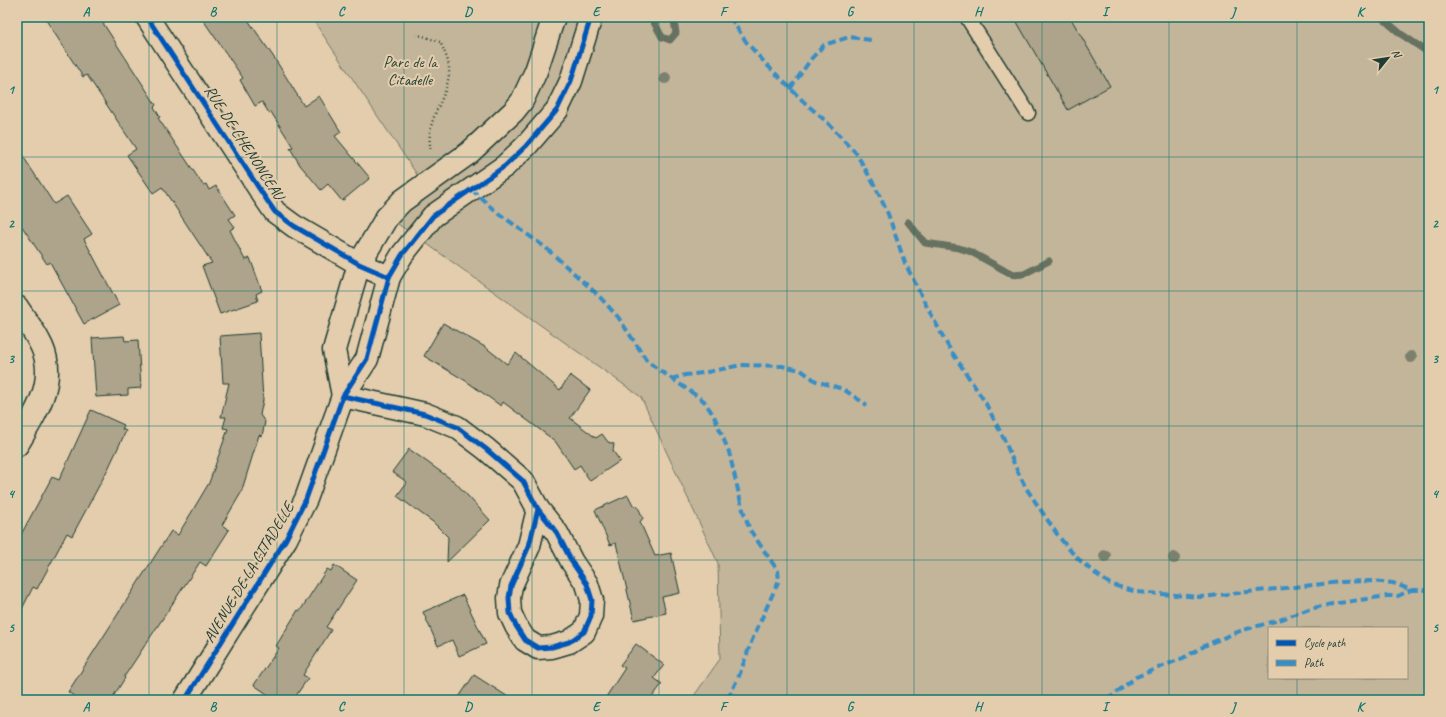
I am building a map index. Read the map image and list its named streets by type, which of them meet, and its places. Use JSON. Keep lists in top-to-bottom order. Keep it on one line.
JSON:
{"streets":{"street":["RUE DE CHENONCEAU","AVENUE DE LA CITADELLE"]},"crossings":[["RUE DE CHENONCEAU","AVENUE DE LA CITADELLE"]],"parks":["Parc de la Citadelle"],"legend":["Cycle path","Path"],"north":"top right","grid":{"columns":["A","B","C","D","E","F","G","H","I","J","K"],"rows":["1","2","3","4","5"]}}
